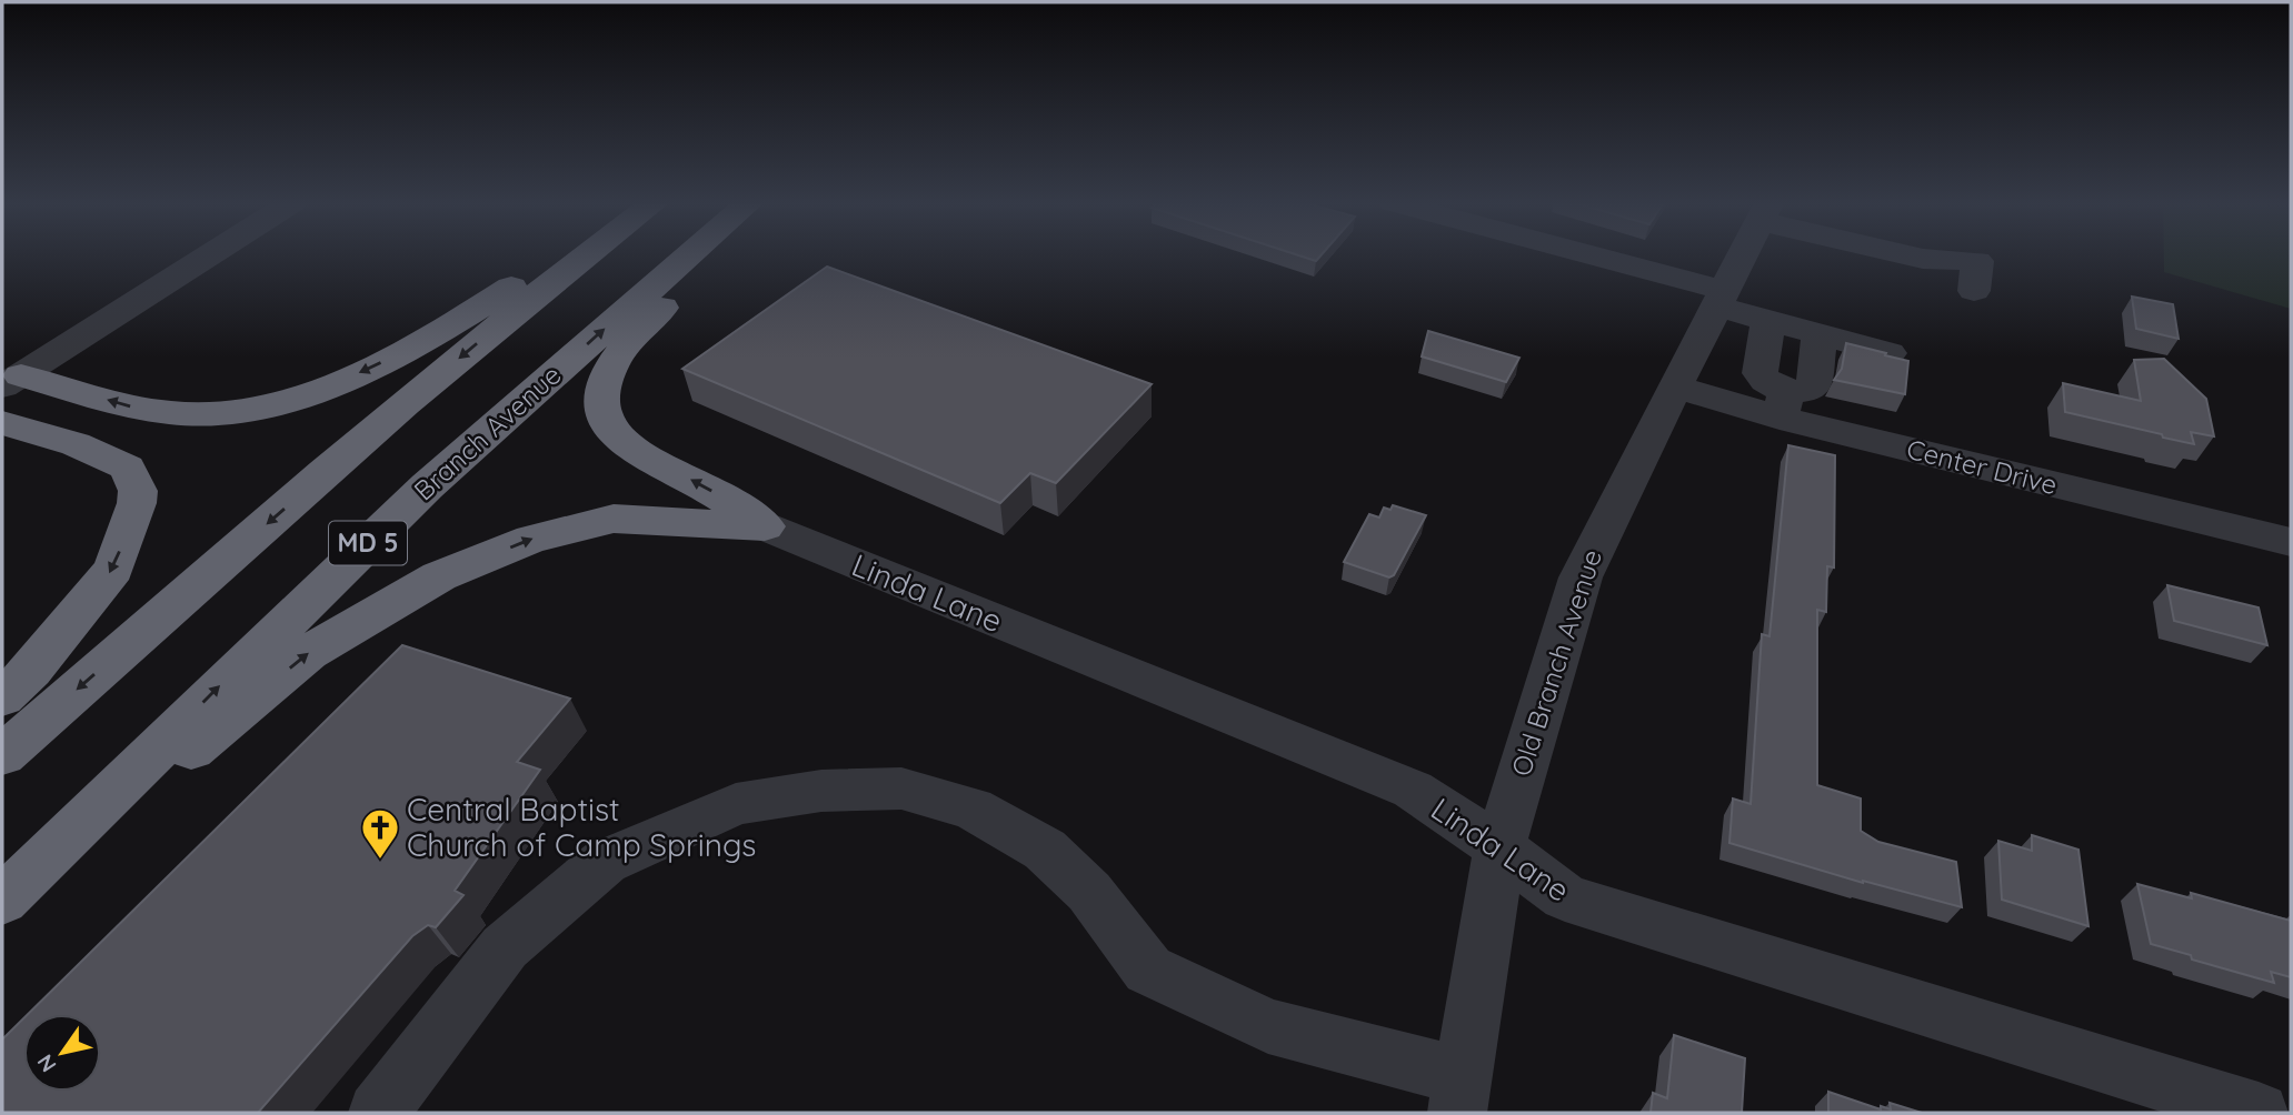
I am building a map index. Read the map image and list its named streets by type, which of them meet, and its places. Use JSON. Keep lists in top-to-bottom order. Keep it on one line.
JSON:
{"streets":{"highway":["Branch Avenue","MD 5"],"street":["Center Drive","Linda Lane","Old Branch Avenue"]},"crossings":[["Center Drive","Old Branch Avenue"],["Linda Lane","Old Branch Avenue"]],"places":{"church":["Central Baptist Church of Camp Springs"]},"north":"bottom left"}
